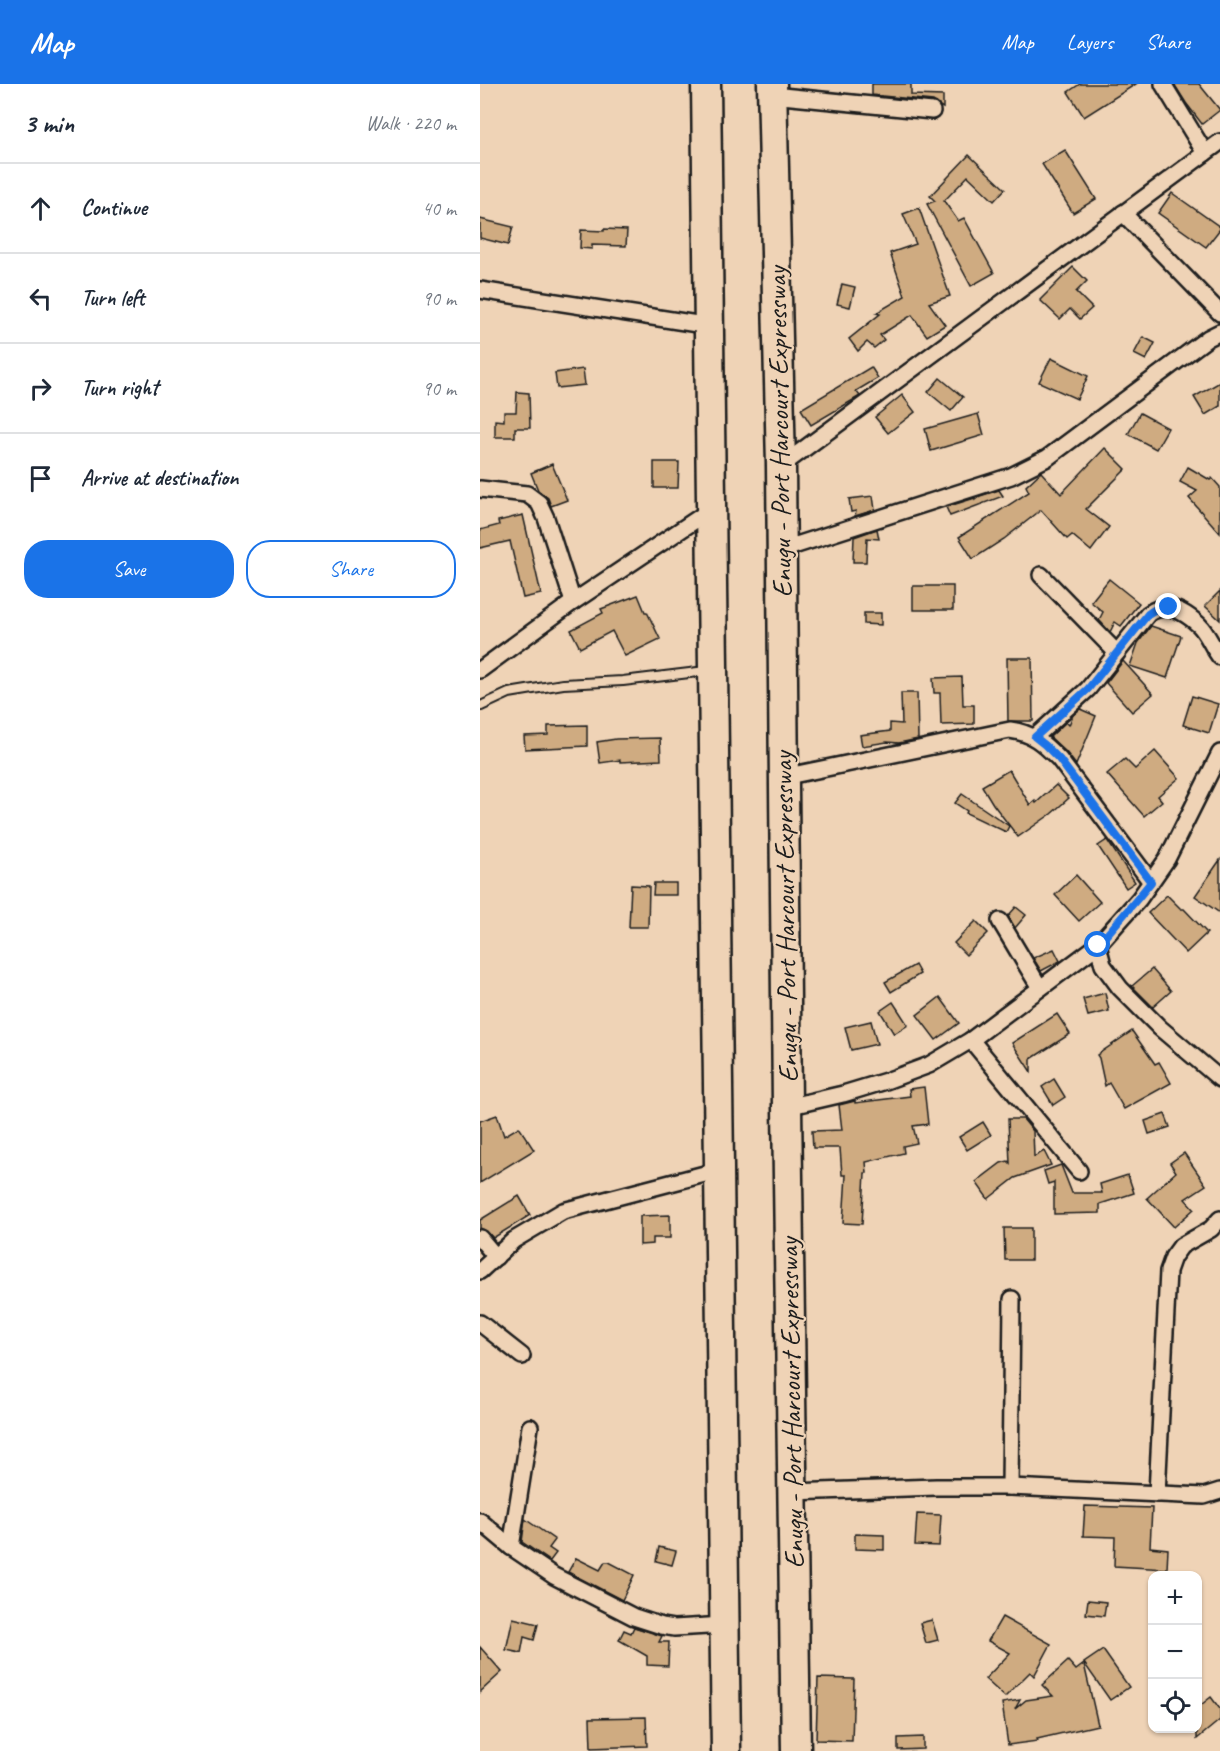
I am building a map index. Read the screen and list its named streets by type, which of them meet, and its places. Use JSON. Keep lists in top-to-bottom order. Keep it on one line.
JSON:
{"streets":{"highway":["Enugu - Port Harcourt Expressway"]},"page":{"header":"Map","nav":["Map","Layers","Share"],"heading":["3 min","Walk · 220 m"],"list":[["Continue","40 m"],["Turn left","90 m"],["Turn right","90 m"],"Arrive at destination"],"buttons":["Save","Share"],"map_buttons":["+","−"]}}
